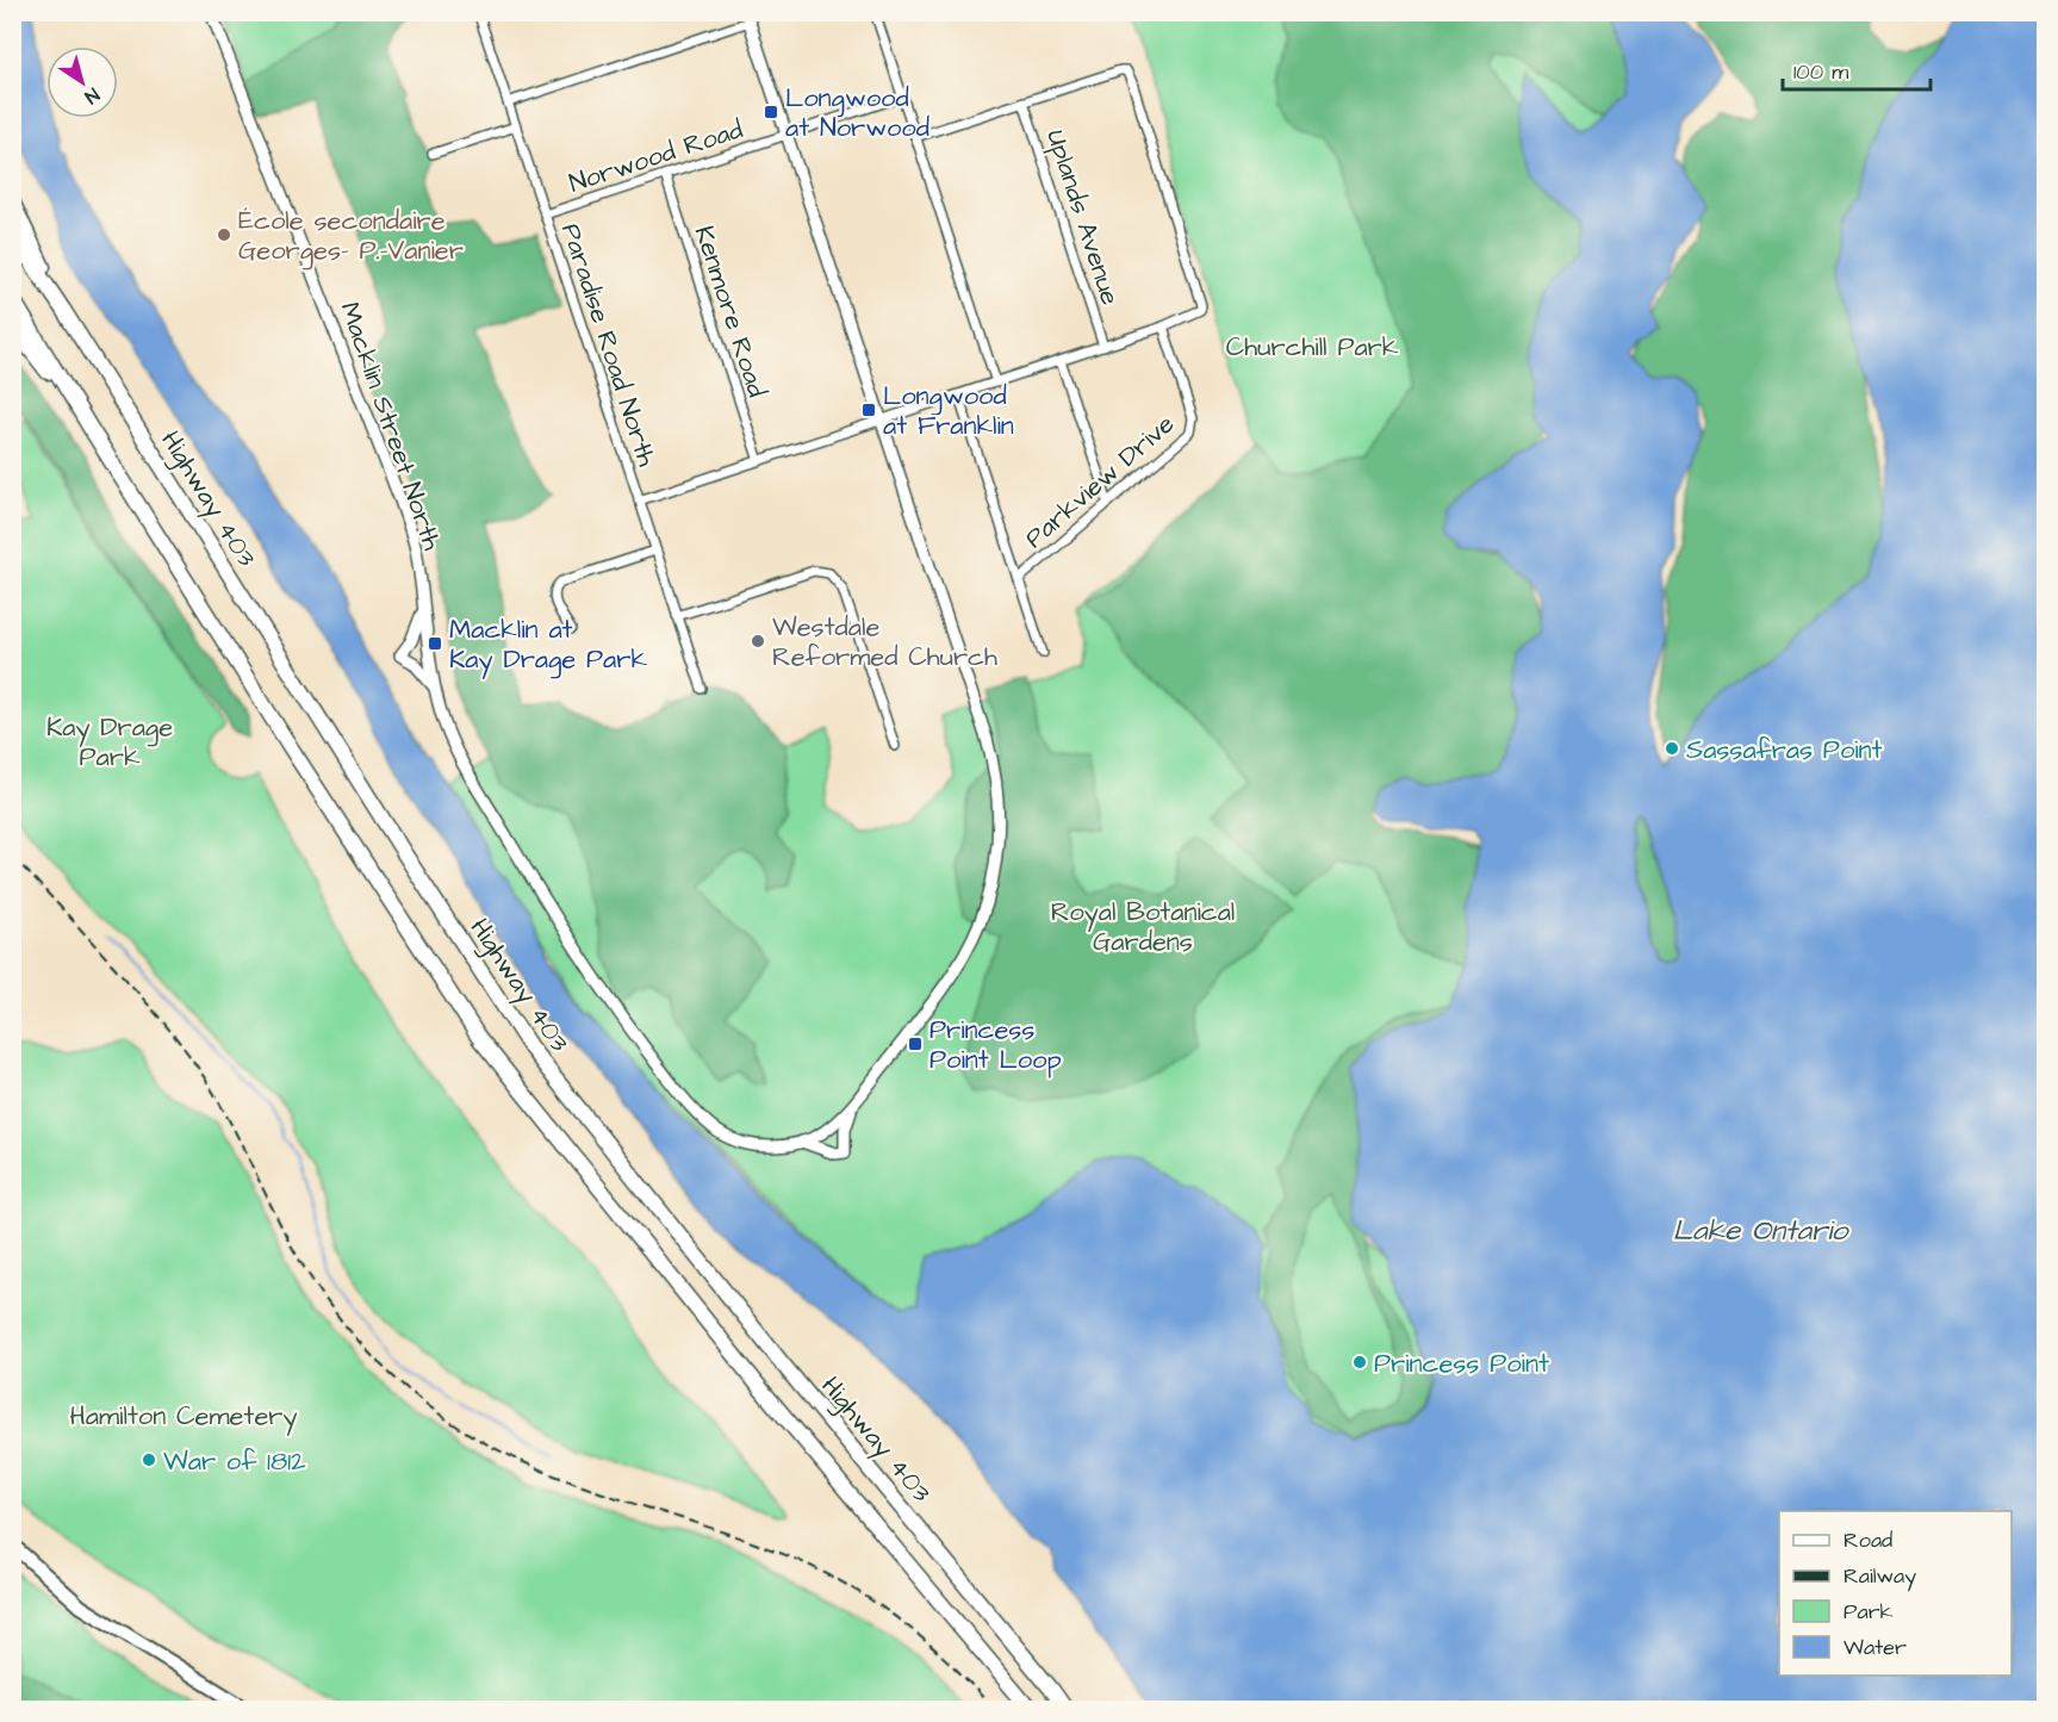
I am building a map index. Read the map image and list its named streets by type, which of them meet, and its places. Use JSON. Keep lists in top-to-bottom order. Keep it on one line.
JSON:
{"streets":{"highway":["Highway 403"],"street":["Norwood Road","Uplands Avenue","Kenmore Road","Paradise Road North","Macklin Street North","Parkview Drive"]},"crossings":[["Norwood Road","Kenmore Road"],["Norwood Road","Paradise Road North"]],"water":["Lake Ontario"],"parks":["Churchill Park","Kay Drage Park","Royal Botanical Gardens","Hamilton Cemetery"],"places":{"transit":["Longwood at Norwood","Longwood at Franklin","Macklin at Kay Drage Park","Princess Point Loop"],"other":["École secondaire Georges- P.-Vanier","Westdale Reformed Church","Sassafras Point","Princess Point","War of 1812"]},"legend":["Road","Railway","Park","Water"],"scale_bar":"100 m","north":"bottom right"}
